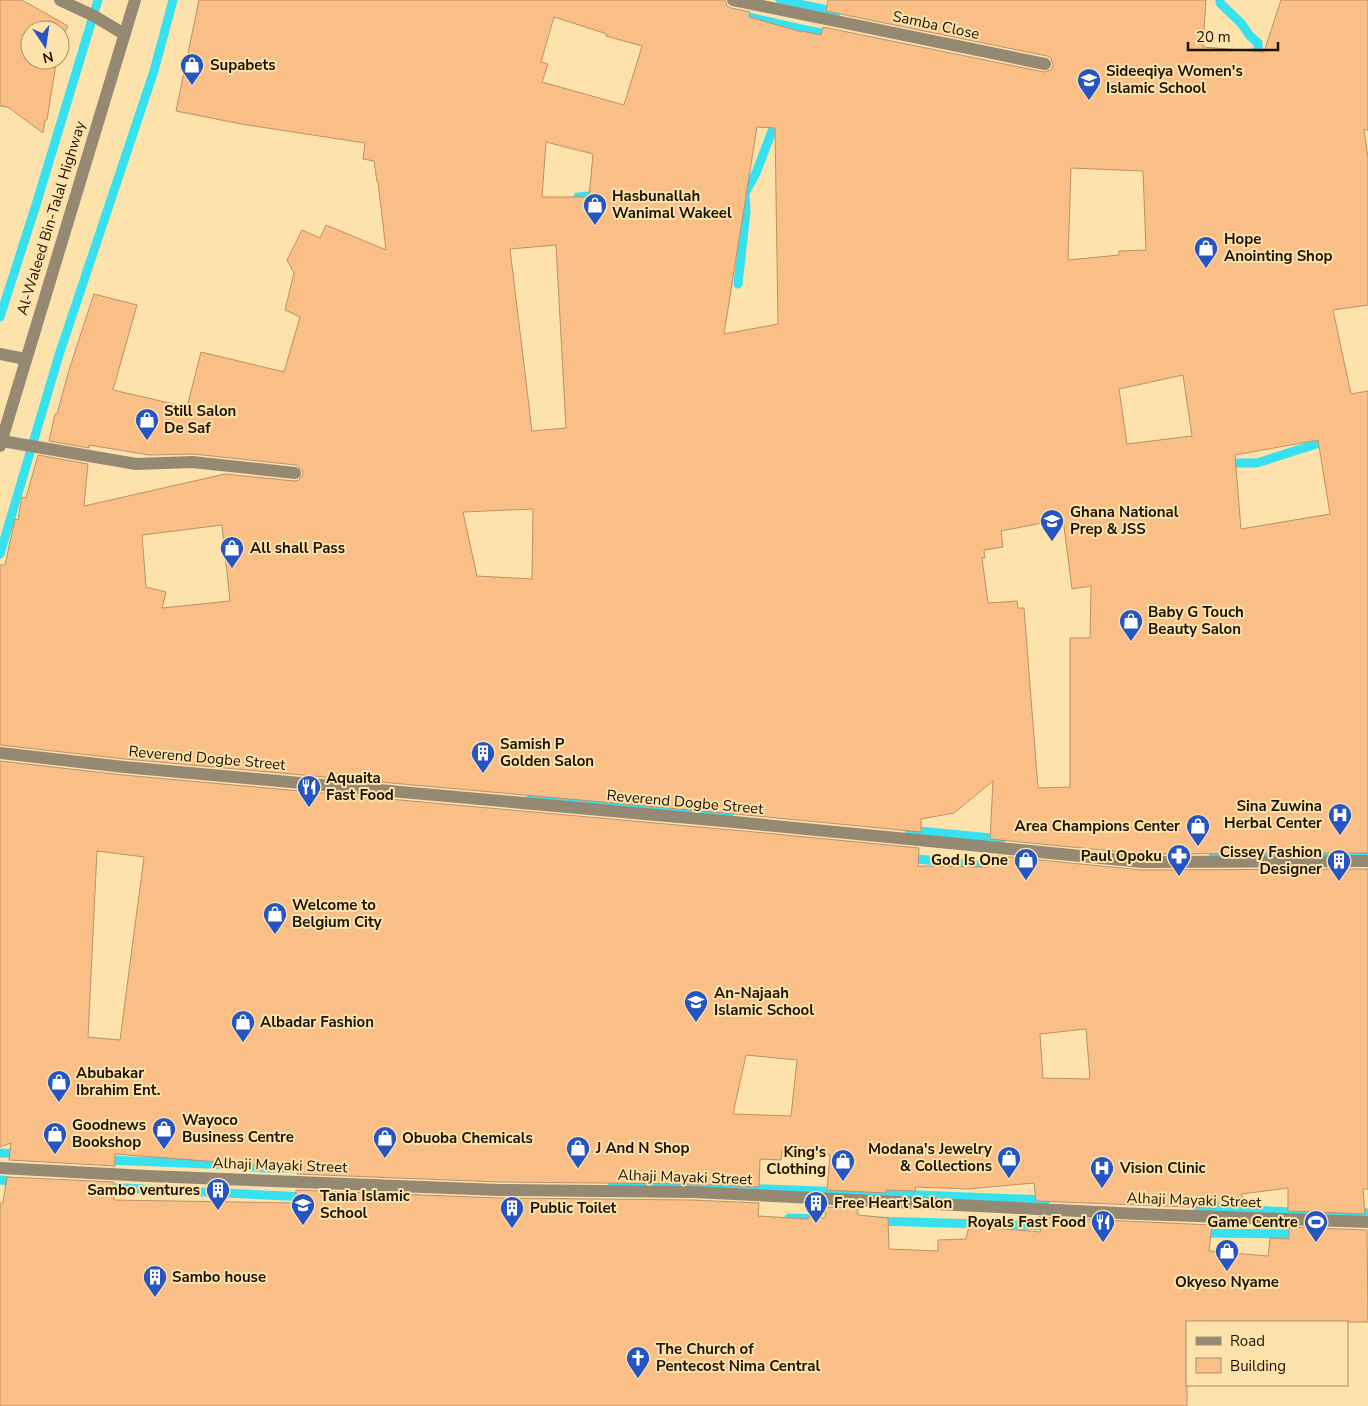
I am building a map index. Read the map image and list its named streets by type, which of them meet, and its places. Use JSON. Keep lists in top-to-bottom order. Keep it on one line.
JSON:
{"streets":{"street":["Samba Close","Al-Waleed Bin-Talal Highway","Reverend Dogbe Street","Alhaji Mayaki Street"]},"places":{"shop":["Supabets","Hasbunallah Wanimal Wakeel","Hope Anointing Shop","Still Salon De Saf","All shall Pass","Baby G Touch Beauty Salon","Area Champions Center","God Is One","Welcome to Belgium City","Albadar Fashion","Abubakar Ibrahim Ent.","Wayoco Business Centre","Goodnews Bookshop","Obuoba Chemicals","J And N Shop","Modana's Jewelry & Collections","King's Clothing","Okyeso Nyame"],"school or university":["Sideeqiya Women's Islamic School","Ghana National Prep & JSS","An-Najaah Islamic School","Tania Islamic School"],"building":["Samish P Golden Salon","Cissey Fashion Designer","Sambo ventures","Free Heart Salon","Public Toilet","Sambo house"],"restaurant":["Aquaita Fast Food","Royals Fast Food"],"hospital":["Sina Zuwina Herbal Center","Vision Clinic"],"pharmacy":["Paul Opoku"],"sports":["Game Centre"],"church":["The Church of Pentecost Nima Central"]},"legend":["Road","Building"],"scale_bar":"20 m","north":"bottom"}
